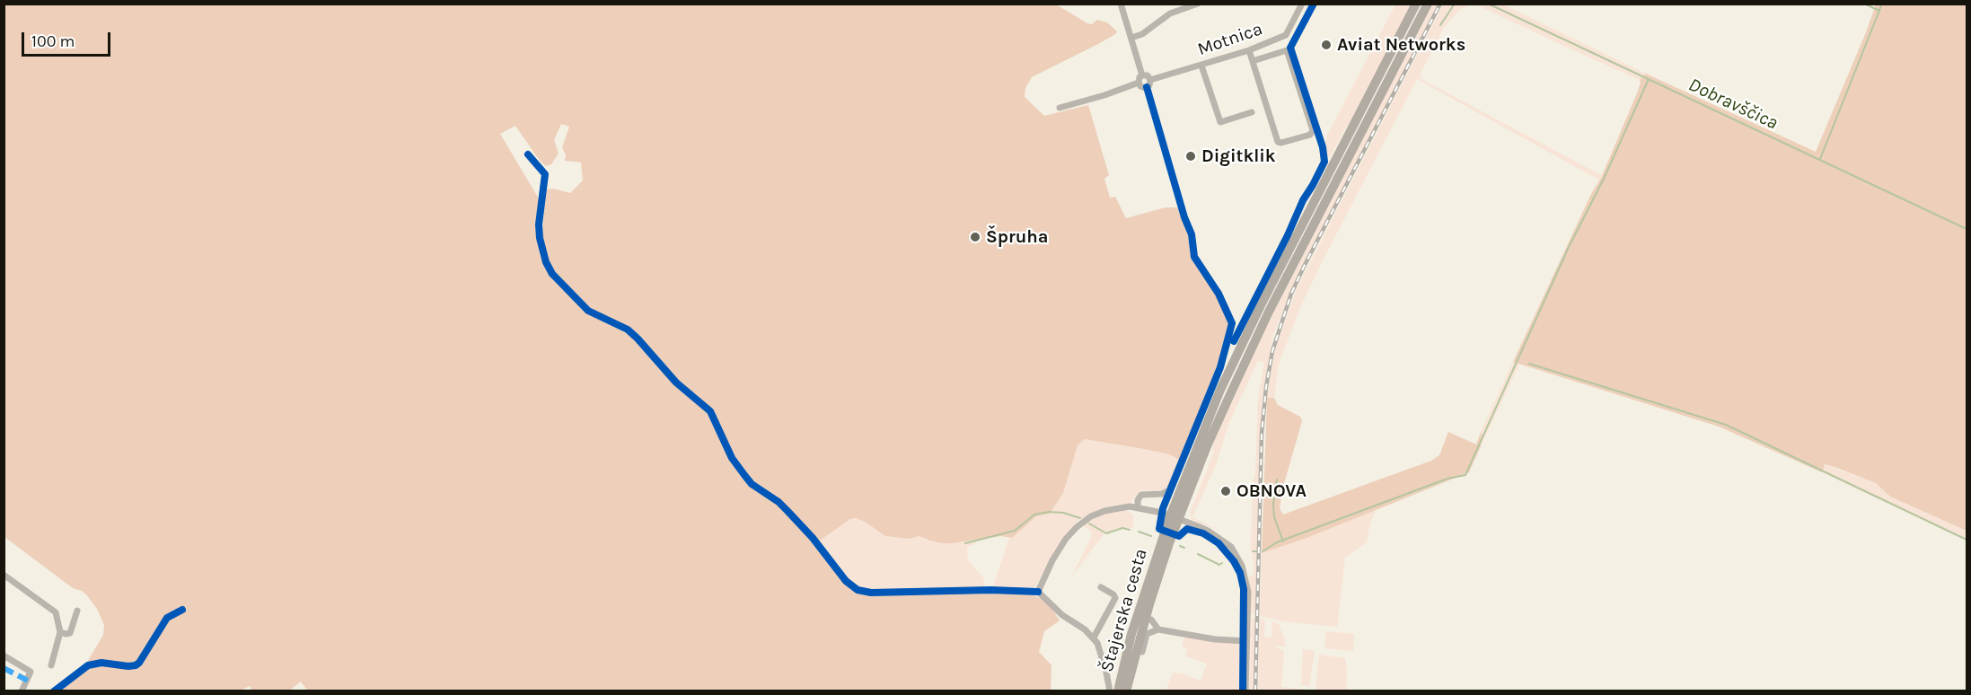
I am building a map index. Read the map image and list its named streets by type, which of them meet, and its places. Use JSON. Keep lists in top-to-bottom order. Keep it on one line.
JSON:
{"streets":{"main road":["Štajerska cesta"],"street":["Motnica"]},"water":["Dobravščica"],"places":["Aviat Networks","Digitklik","Špruha","OBNOVA"],"scale_bar":"100 m"}
